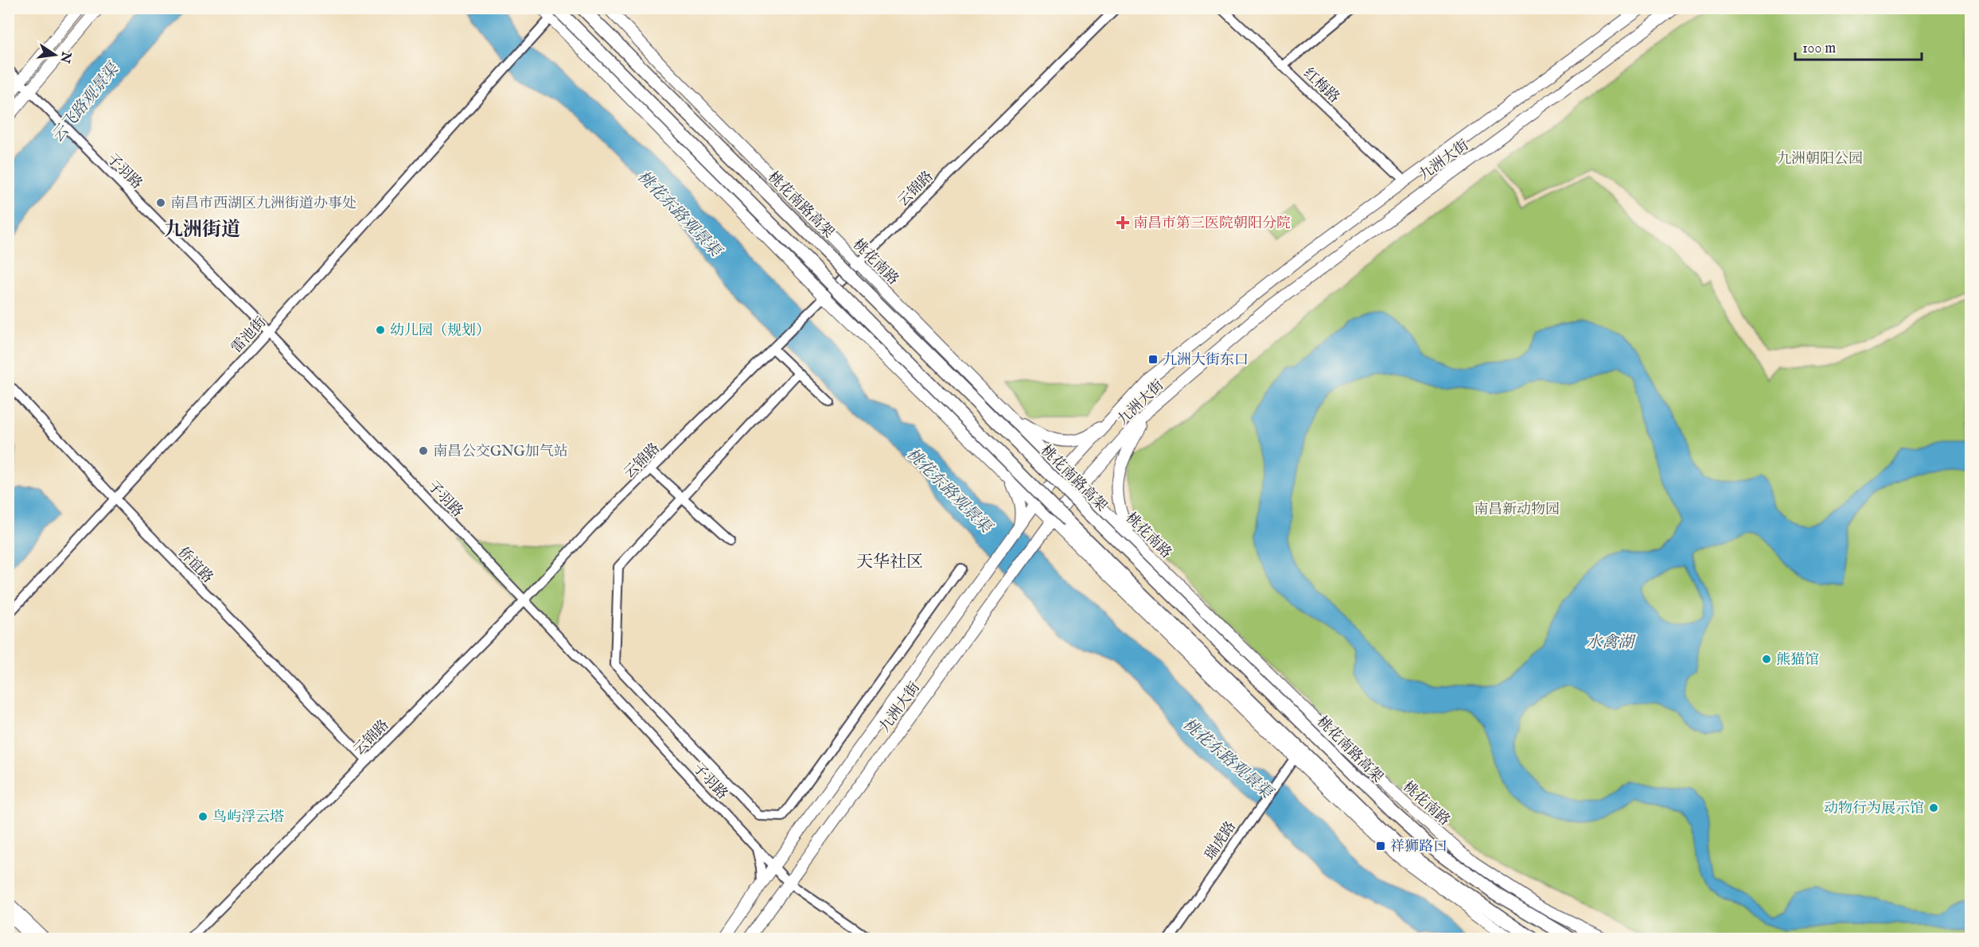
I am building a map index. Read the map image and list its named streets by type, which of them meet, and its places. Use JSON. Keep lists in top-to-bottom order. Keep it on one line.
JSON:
{"streets":{"highway":["桃花南路高架"],"main road":["九洲大街","桃花南路"],"street":["红梅路","子羽路","云锦路","雷池街","侨谊路","瑞虎路"]},"crossings":[["红梅路","九洲大街"],["九洲大街","子羽路"],["九洲大街","桃花南路"],["子羽路","云锦路"],["子羽路","雷池街"],["云锦路","桃花南路"],["云锦路","侨谊路"],["雷池街","侨谊路"]],"districts":["九洲街道","天华社区"],"water":["云飞路观景渠","桃花东路观景渠","水禽湖"],"parks":["九洲朝阳公园","南昌新动物园"],"places":{"other":["南昌市西湖区九洲街道办事处","幼儿园（规划）","南昌公交GNG加气站","熊猫馆","动物行为展示馆","鸟屿浮云塔"],"health":["南昌市第三医院朝阳分院"],"transit":["九洲大街东口","祥狮路口"]},"scale_bar":"100 m","north":"right"}
